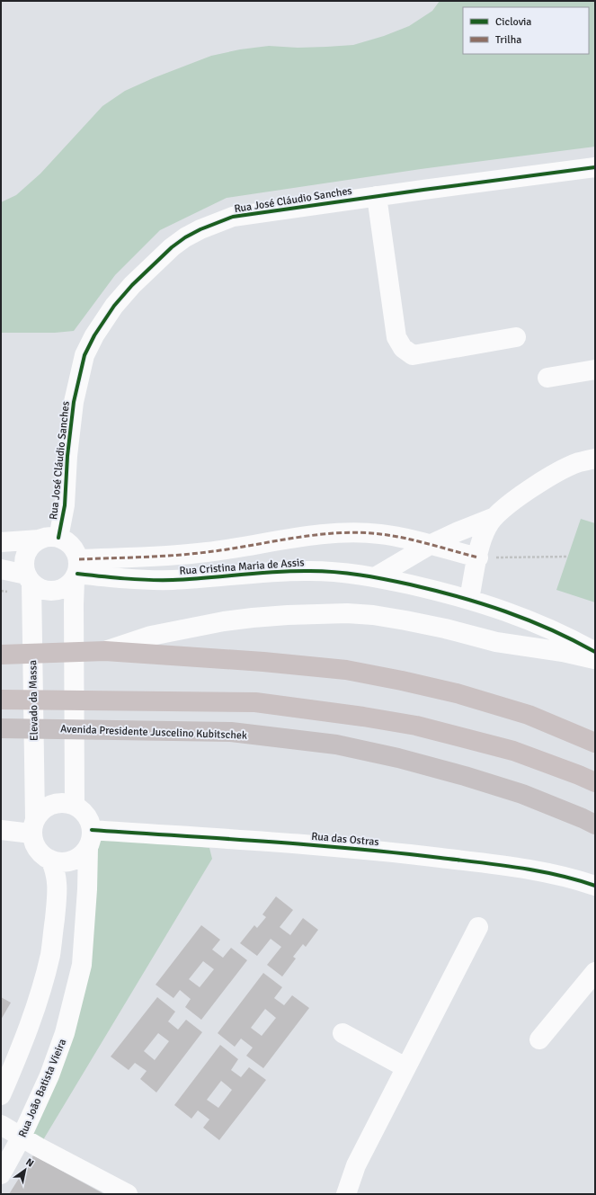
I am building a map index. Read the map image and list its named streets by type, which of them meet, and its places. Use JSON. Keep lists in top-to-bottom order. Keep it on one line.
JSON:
{"streets":{"main road":["Avenida Presidente Juscelino Kubitschek"],"street":["Rua José Cláudio Sanches","Rua Cristina Maria de Assis","Elevado da Massa","Rua das Ostras","Rua João Batista Vieira"]},"crossings":[["Rua José Cláudio Sanches","Rua Cristina Maria de Assis"],["Rua José Cláudio Sanches","Elevado da Massa"],["Rua Cristina Maria de Assis","Elevado da Massa"],["Elevado da Massa","Rua das Ostras"],["Elevado da Massa","Rua João Batista Vieira"],["Rua das Ostras","Rua João Batista Vieira"]],"legend":["Ciclovia","Trilha"],"north":"top right"}
